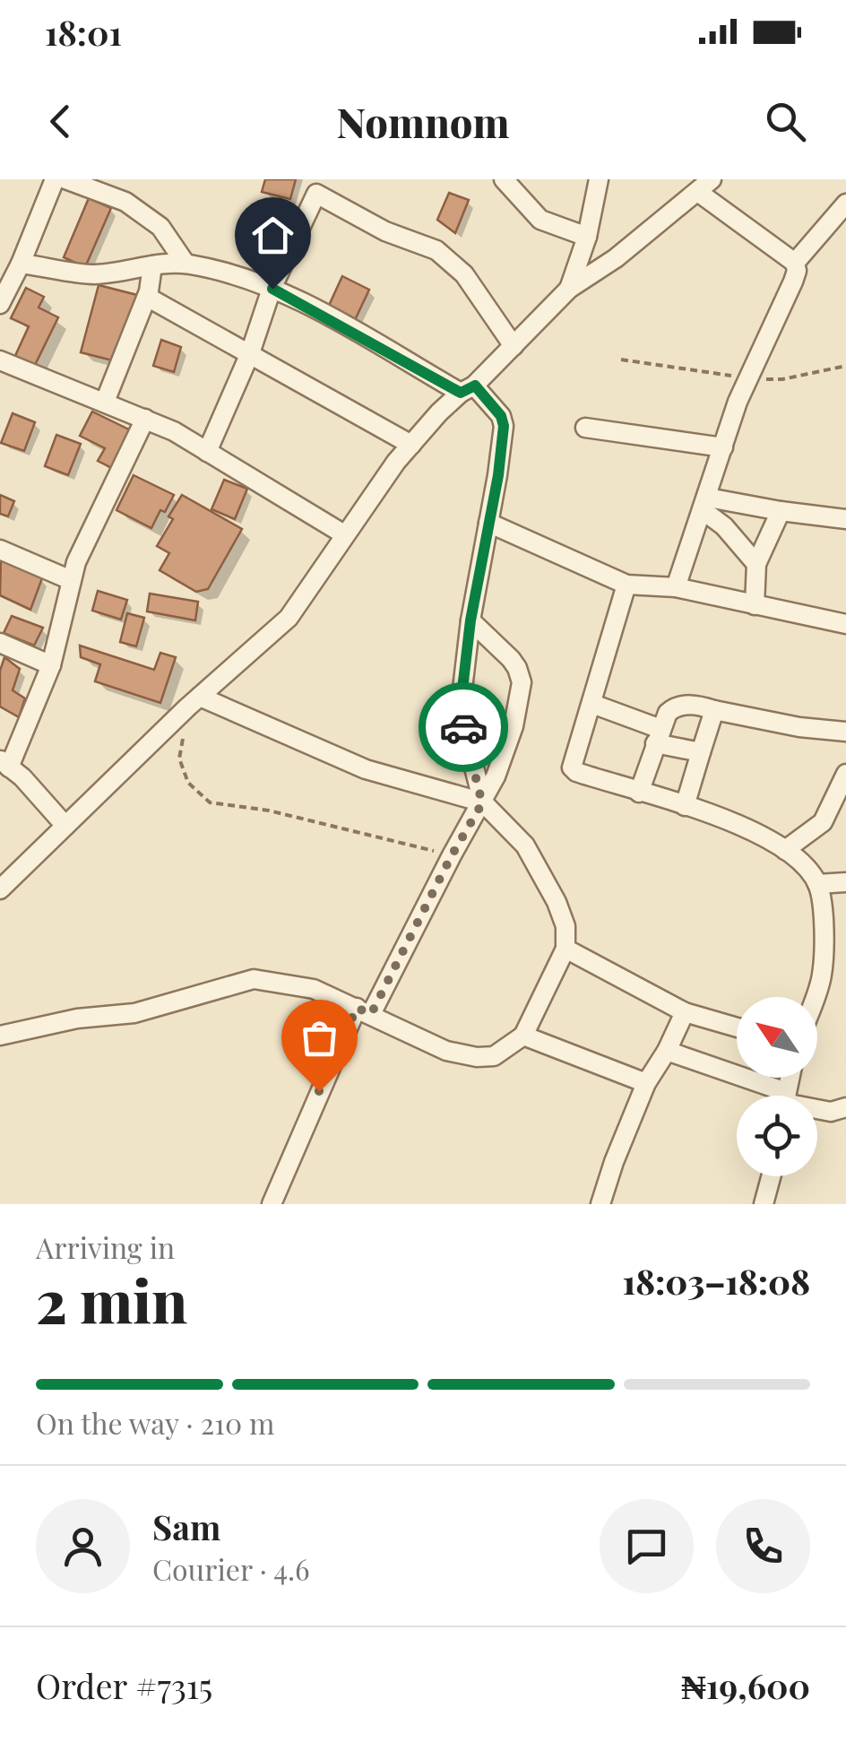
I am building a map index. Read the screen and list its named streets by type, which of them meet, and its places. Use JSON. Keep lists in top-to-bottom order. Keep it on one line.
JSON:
{"north":"top left","page":{"status":"18:01","header":"Nomnom","heading":["2 min","Arriving in","18:03–18:08"],"panel":["Sam","Courier · 4.6","Order #7315","₦19,600"],"bar":"On the way · 210 m"}}
